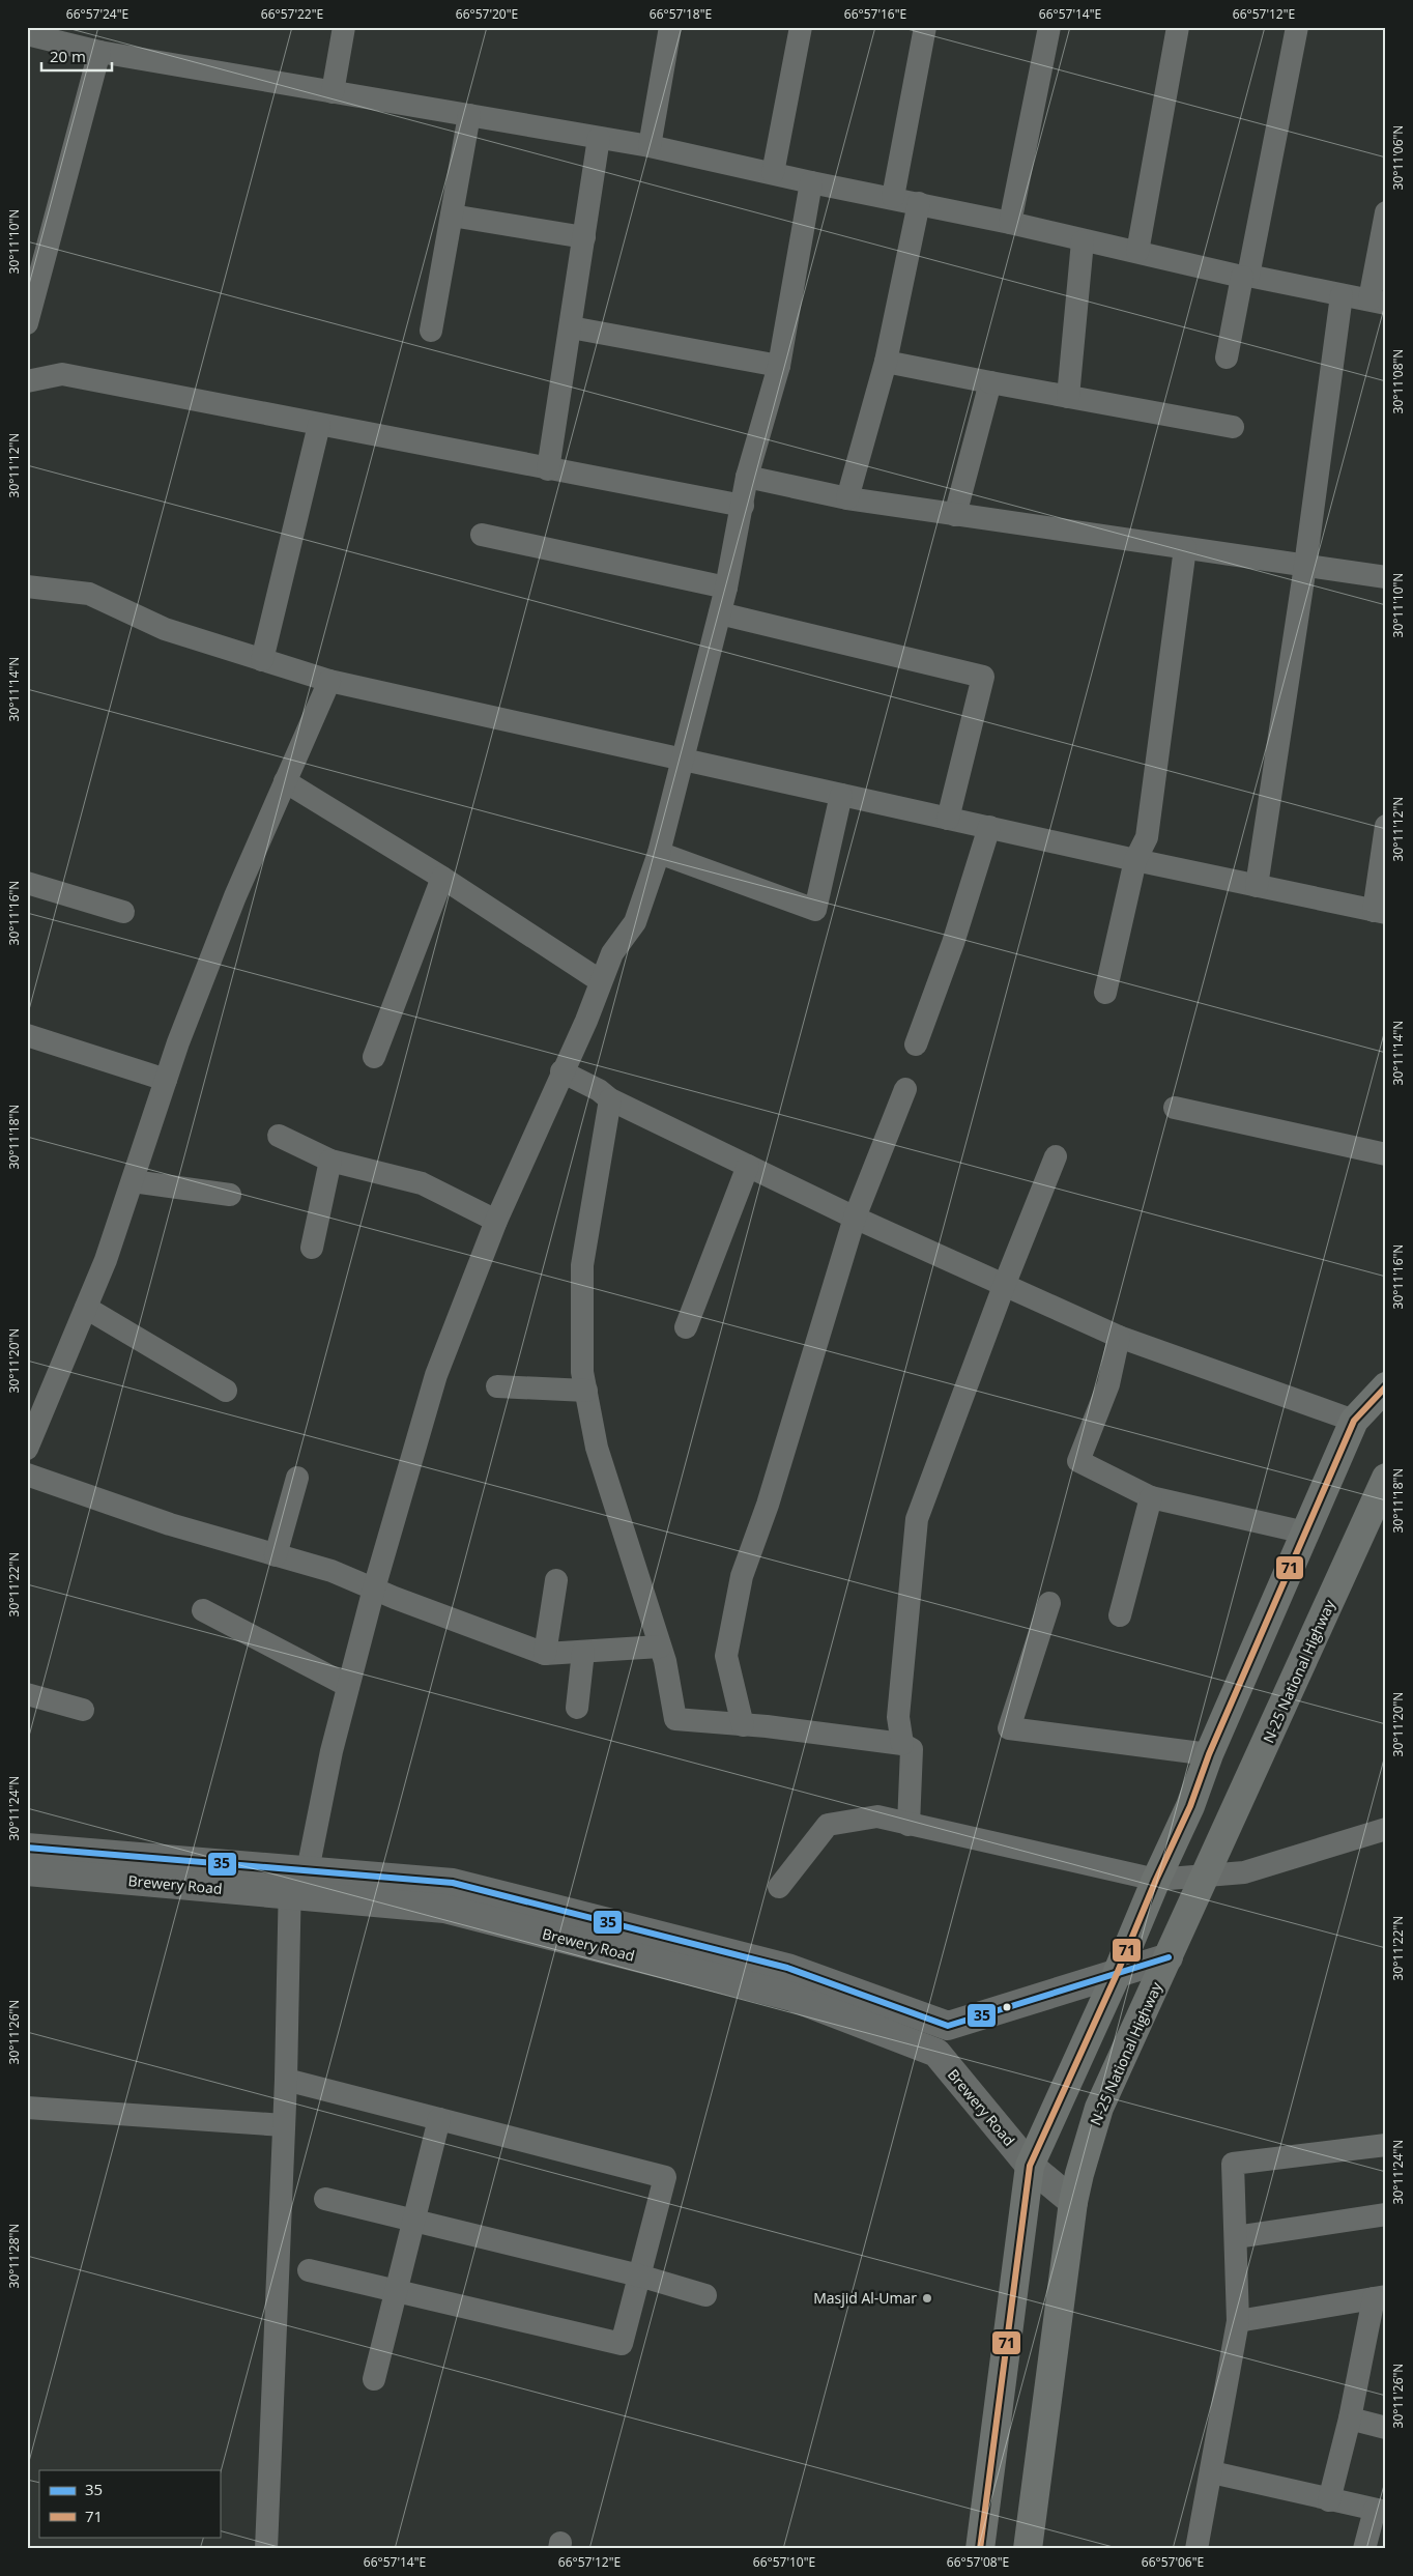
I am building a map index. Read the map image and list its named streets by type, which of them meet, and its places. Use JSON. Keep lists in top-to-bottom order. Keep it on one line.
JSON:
{"streets":{"highway":["N-25 National Highway"],"main road":["Brewery Road"]},"crossings":[["N-25 National Highway","Brewery Road"]],"places":["Masjid Al-Umar"],"lines":["transit line 71","transit line 35"],"legend":["35","71"],"scale_bar":"20 m","coordinates":["66°57'24\"E","66°57'22\"E","66°57'20\"E","66°57'18\"E","66°57'16\"E","66°57'14\"E","66°57'12\"E","30°11'06\"N","30°11'10\"N","30°11'08\"N","30°11'12\"N","30°11'14\"N","30°11'16\"N","30°11'18\"N","30°11'20\"N","30°11'22\"N","30°11'24\"N","30°11'26\"N","30°11'28\"N","66°57'10\"E","66°57'08\"E","66°57'06\"E"]}
